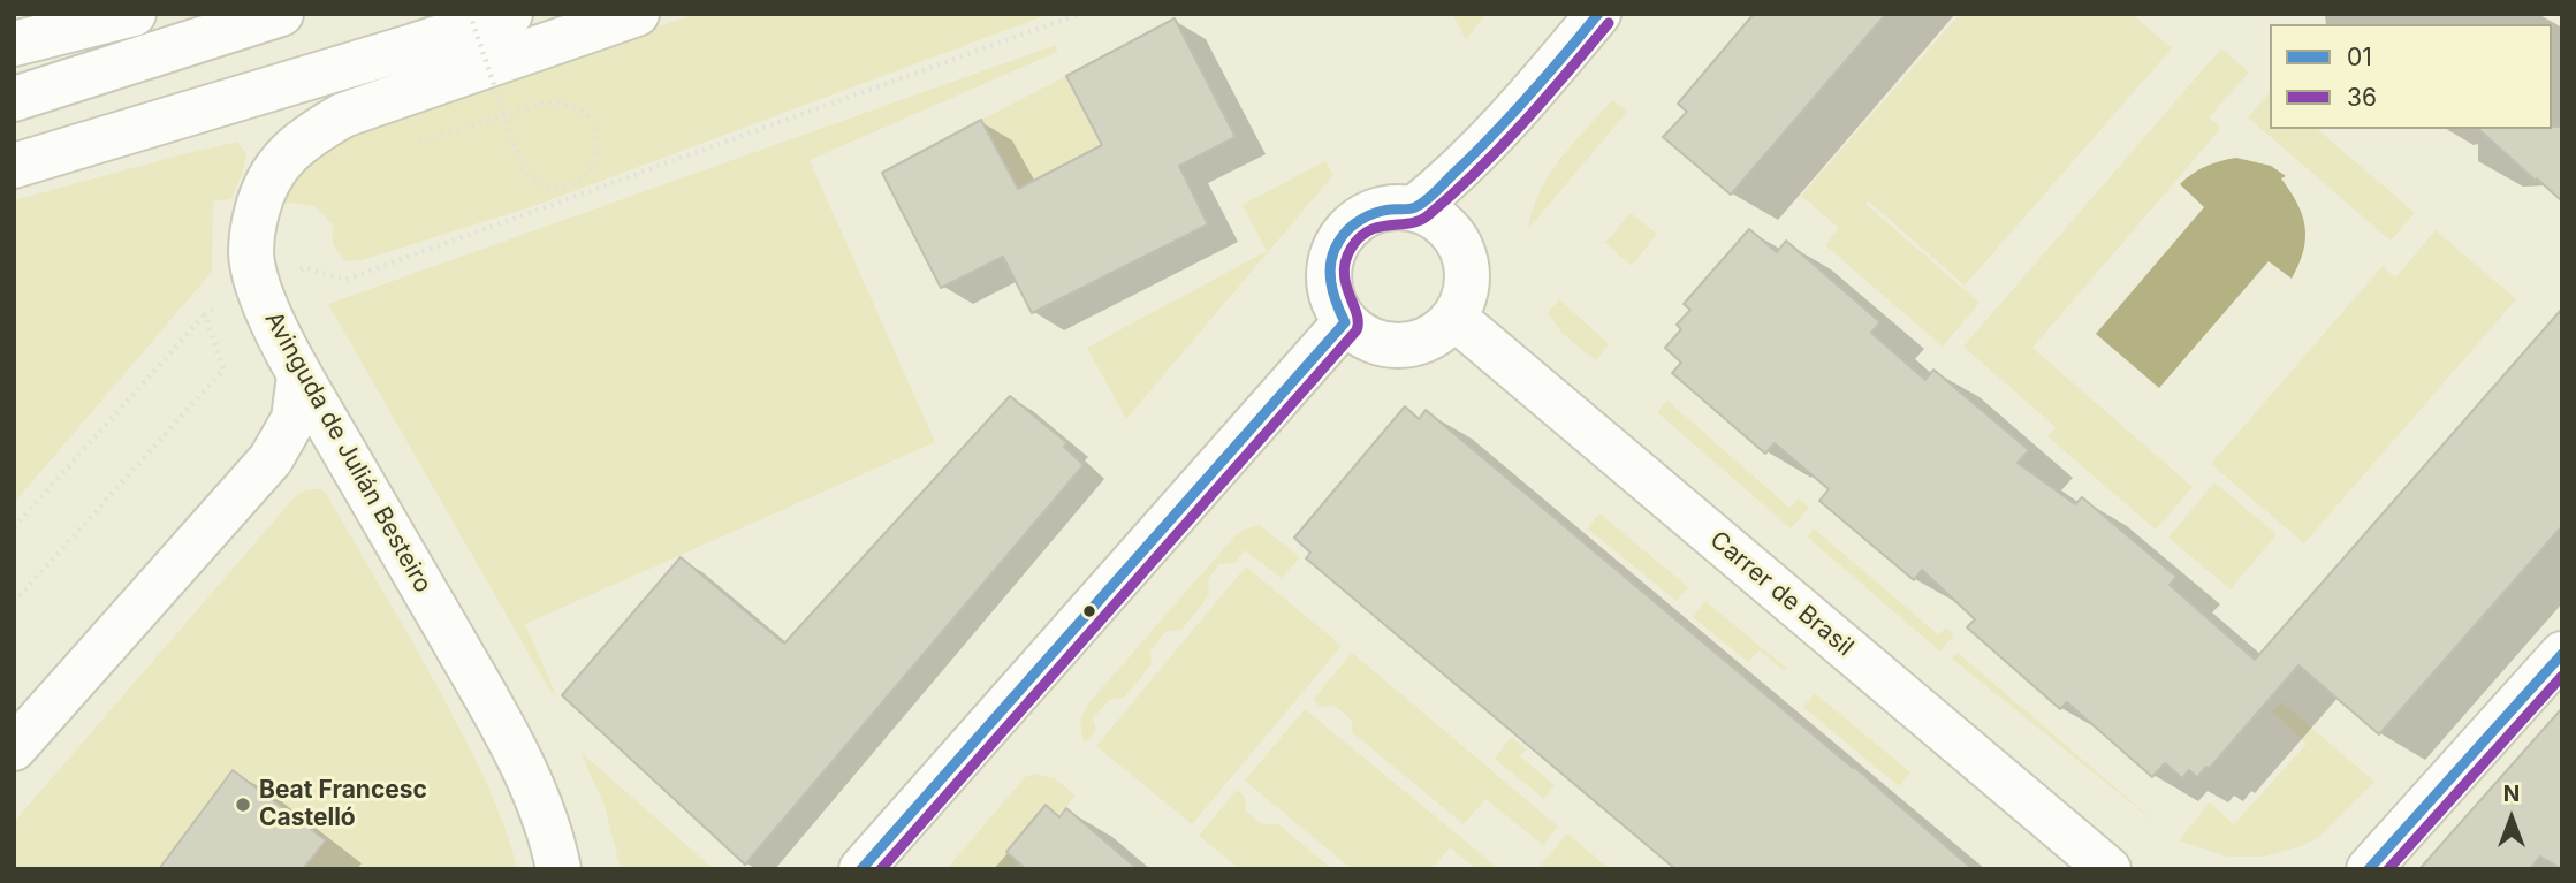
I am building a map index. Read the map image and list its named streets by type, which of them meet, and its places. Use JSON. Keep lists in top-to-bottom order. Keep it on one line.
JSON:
{"streets":{"main road":["Avinguda de Julián Besteiro","Carrer de Brasil"]},"places":["Beat Francesc Castelló"],"lines":["transit line 01","transit line 36"],"legend":["01","36"],"north":"top"}
